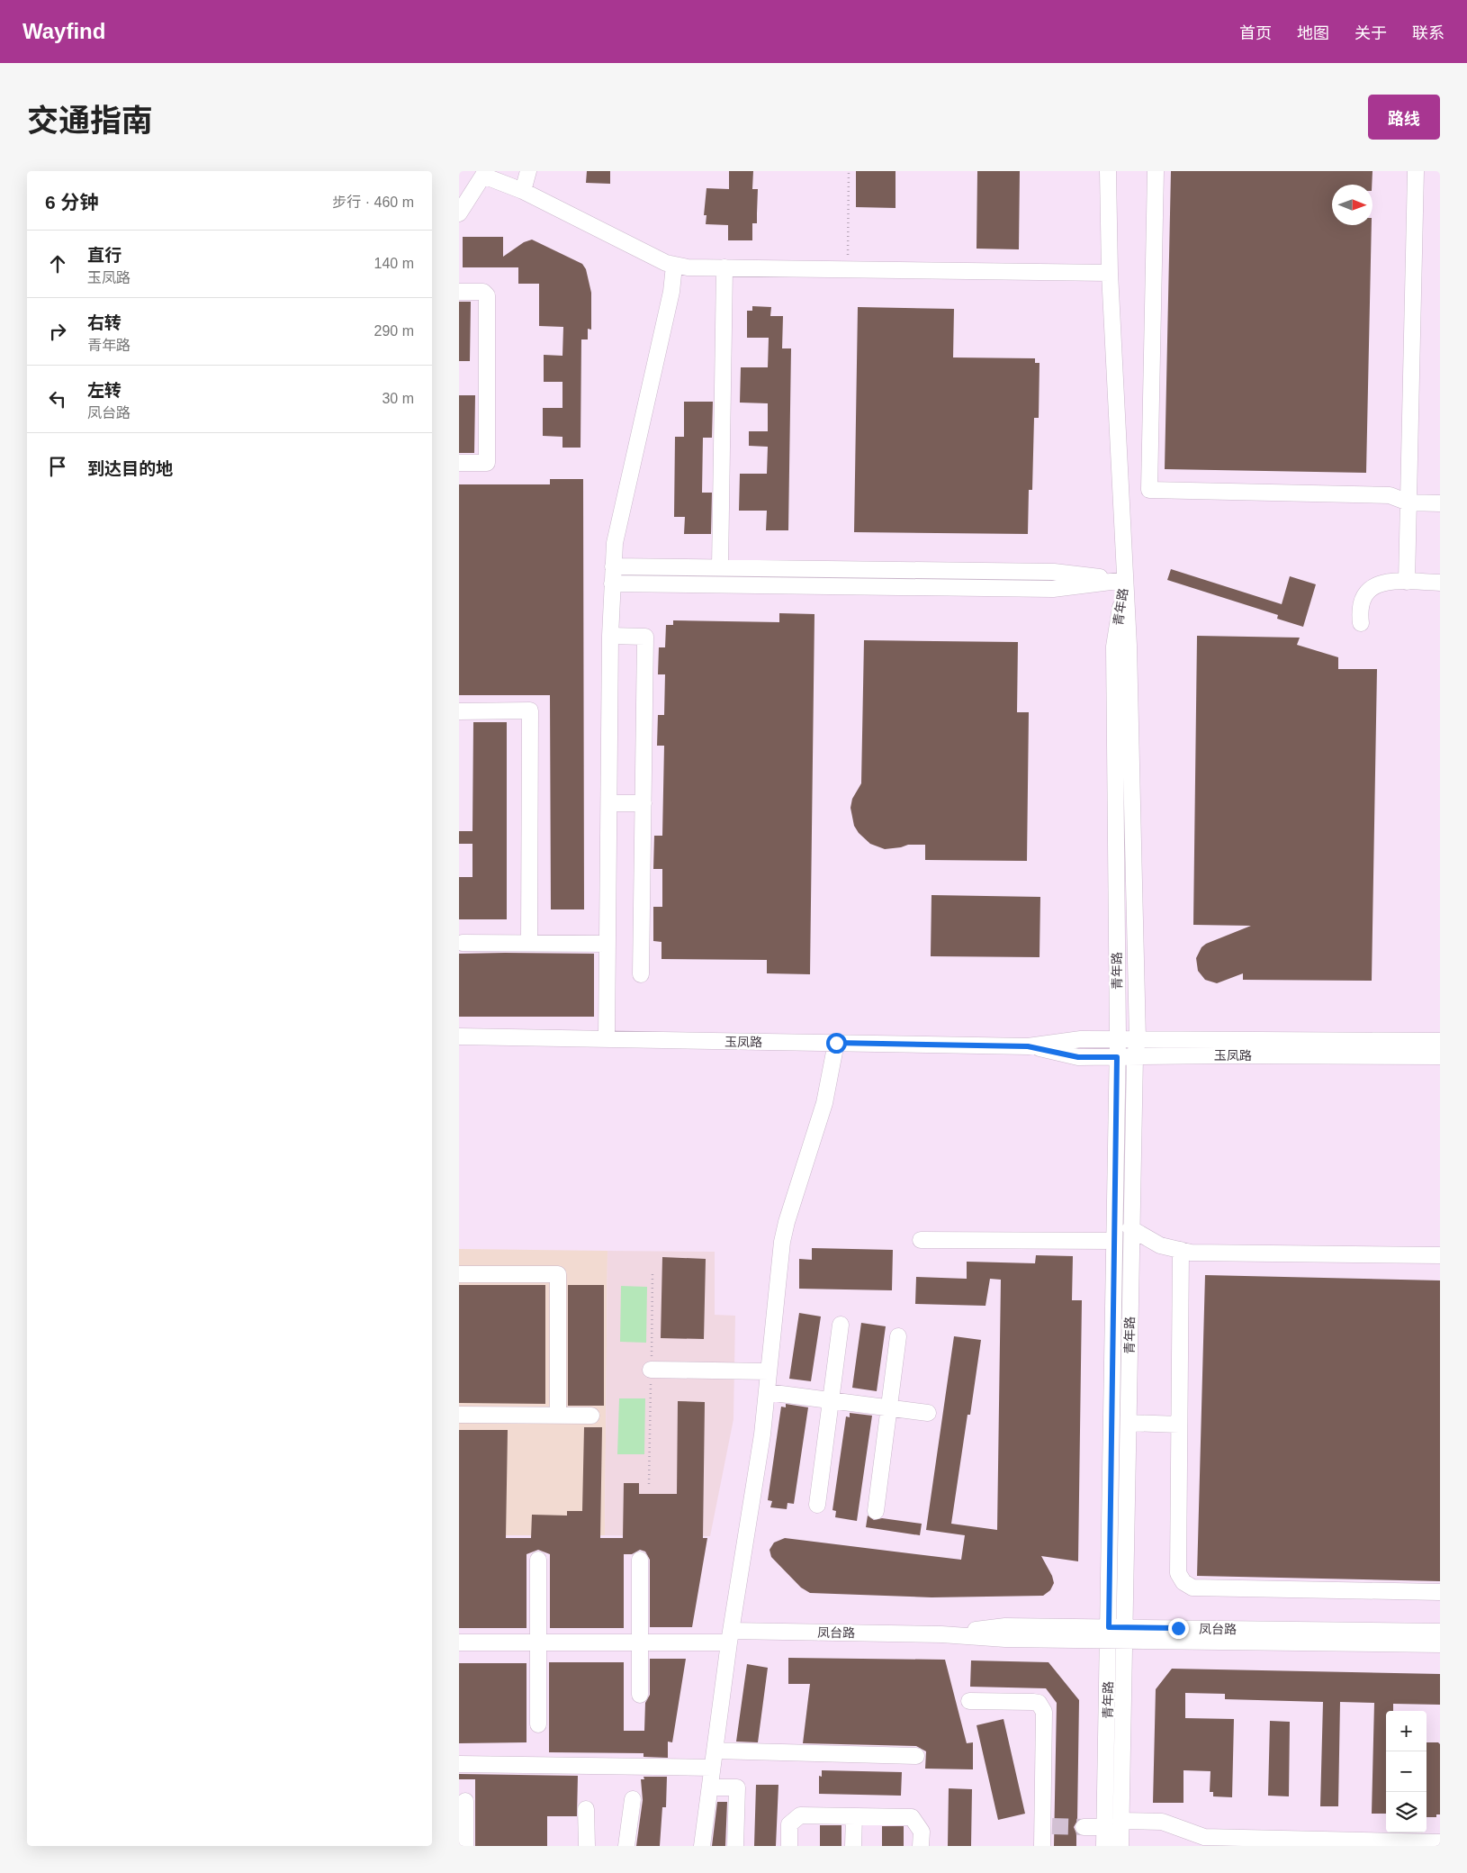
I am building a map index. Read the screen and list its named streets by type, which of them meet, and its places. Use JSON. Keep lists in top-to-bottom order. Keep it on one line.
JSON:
{"streets":{"street":["青年路","玉凤路","凤台路"]},"crossings":[["青年路","玉凤路"],["青年路","凤台路"]],"north":"right","page":{"header":"Wayfind","nav":["首页","地图","关于","联系"],"title":"交通指南","buttons":"路线","heading":["6 分钟","步行 · 460 m"],"list":[["直行","玉凤路","140 m"],["右转","青年路","290 m"],["左转","凤台路","30 m"],"到达目的地"],"map_buttons":["+","−"]}}
